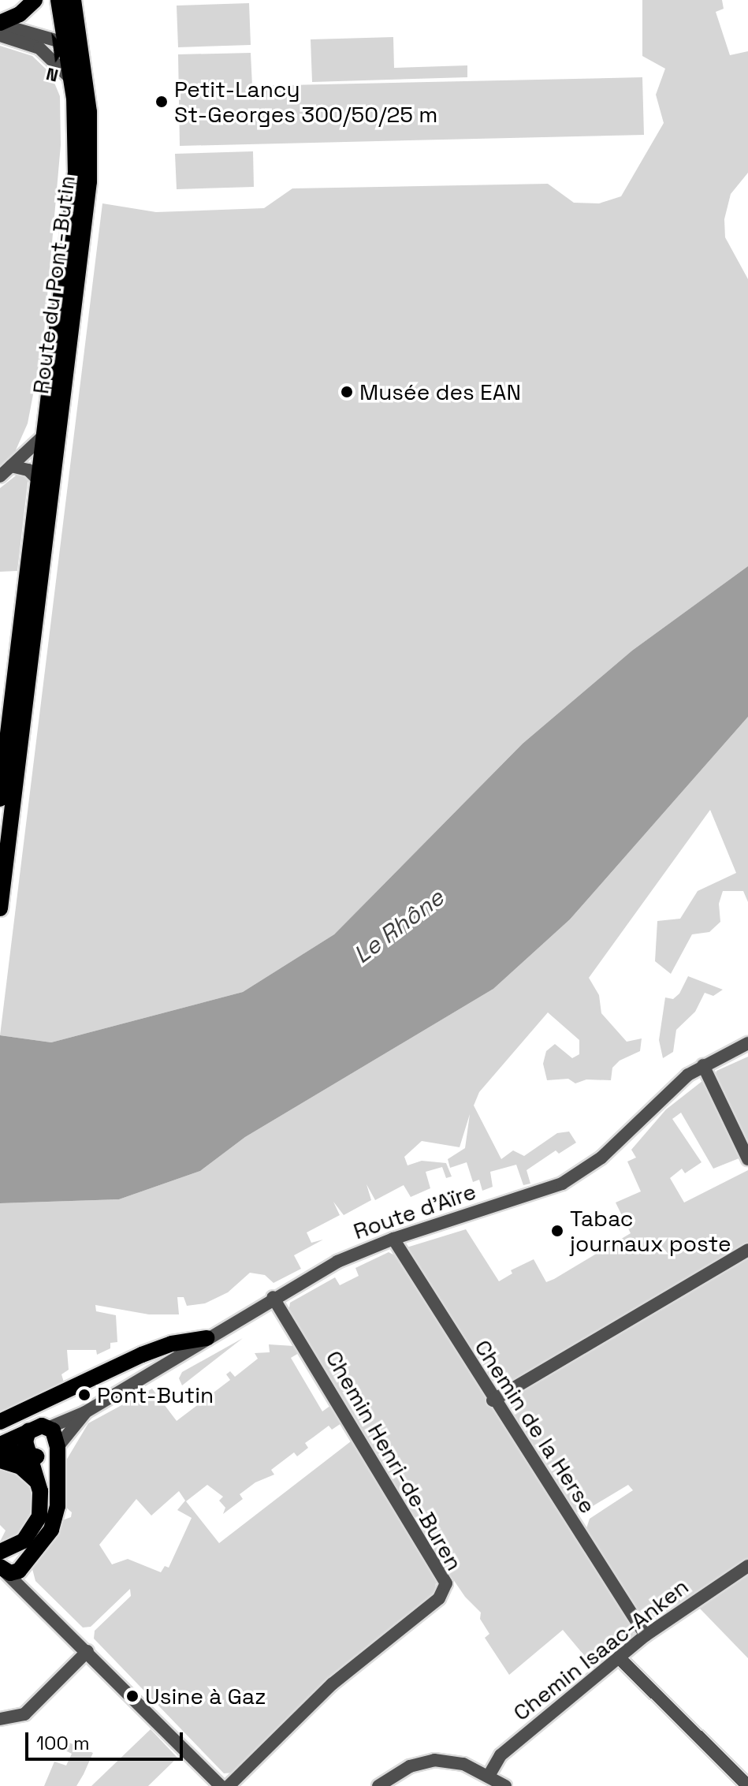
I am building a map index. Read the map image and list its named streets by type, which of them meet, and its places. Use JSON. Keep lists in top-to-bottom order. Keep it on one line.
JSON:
{"streets":{"main road":["Route du Pont-Butin"],"street":["Route d'Aïre","Chemin de la Herse","Chemin Henri-de-Buren","Chemin Isaac-Anken"]},"crossings":[["Route d'Aïre","Chemin de la Herse"],["Route d'Aïre","Chemin Henri-de-Buren"],["Chemin de la Herse","Chemin Isaac-Anken"]],"water":["Le Rhône"],"places":["Petit-Lancy St-Georges 300/50/25 m","Musée des EAN","Tabac journaux poste","Pont-Butin","Usine à Gaz"],"scale_bar":"100 m","north":"bottom"}
